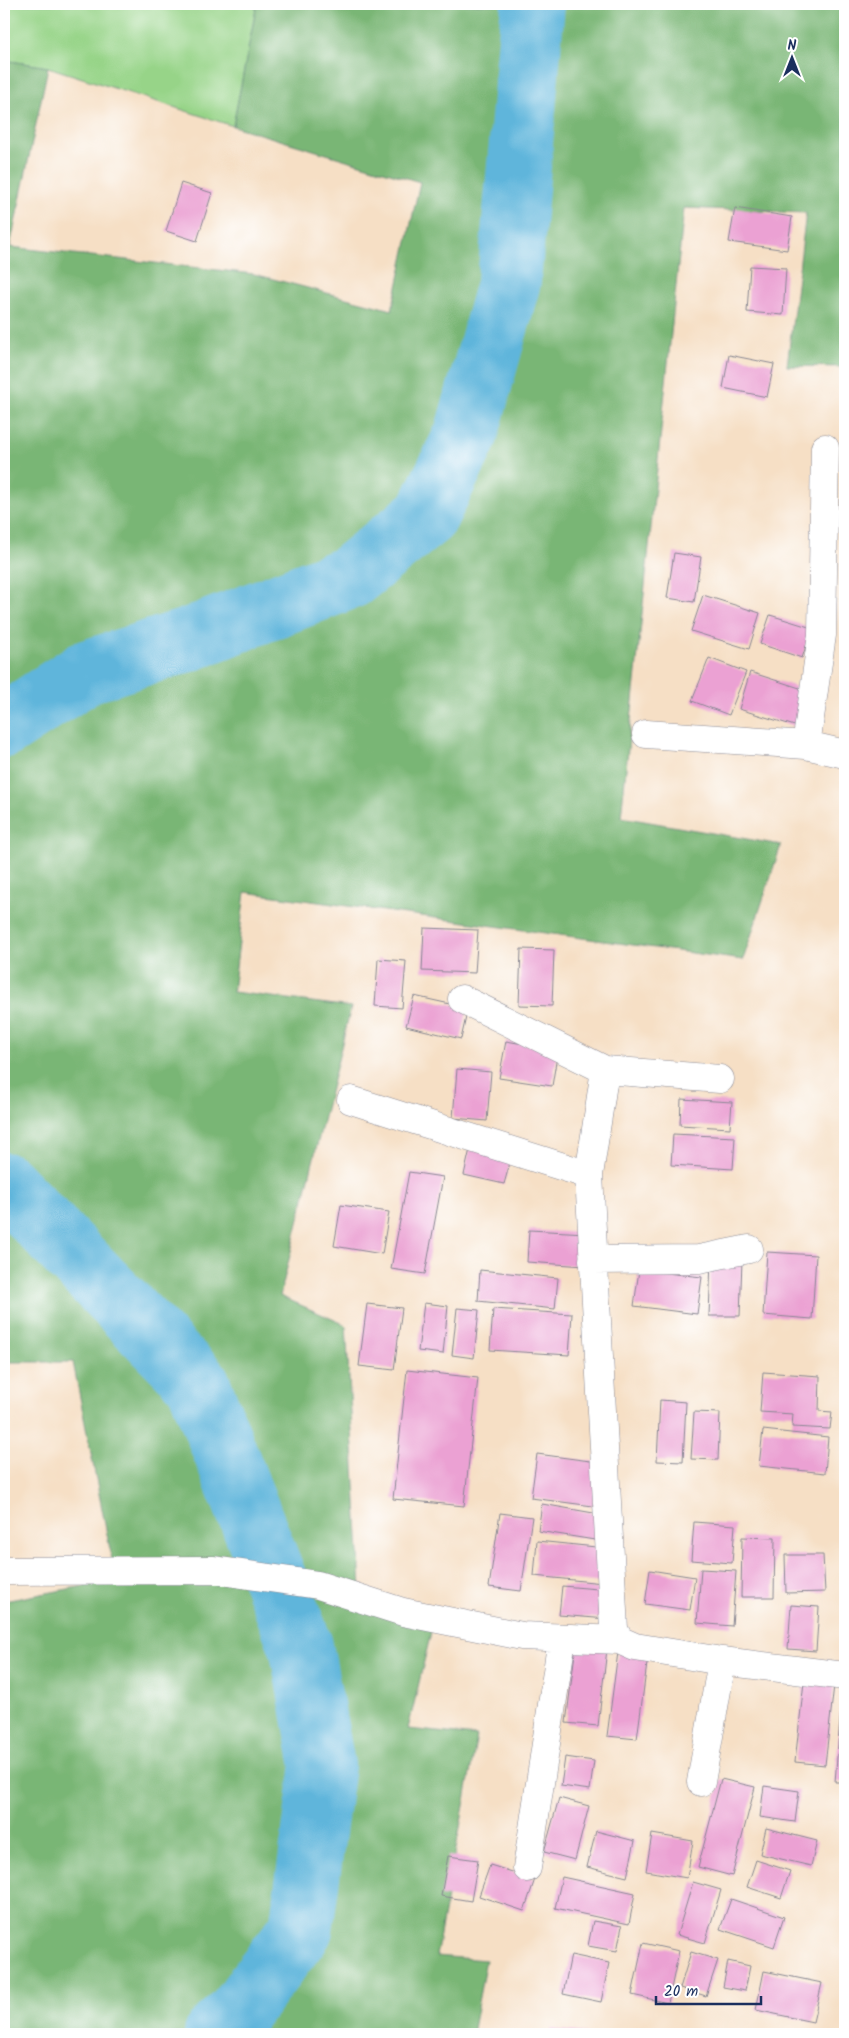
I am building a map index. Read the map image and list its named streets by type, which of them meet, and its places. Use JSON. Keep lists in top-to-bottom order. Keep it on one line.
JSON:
{"scale_bar":"20 m","north":"top"}
